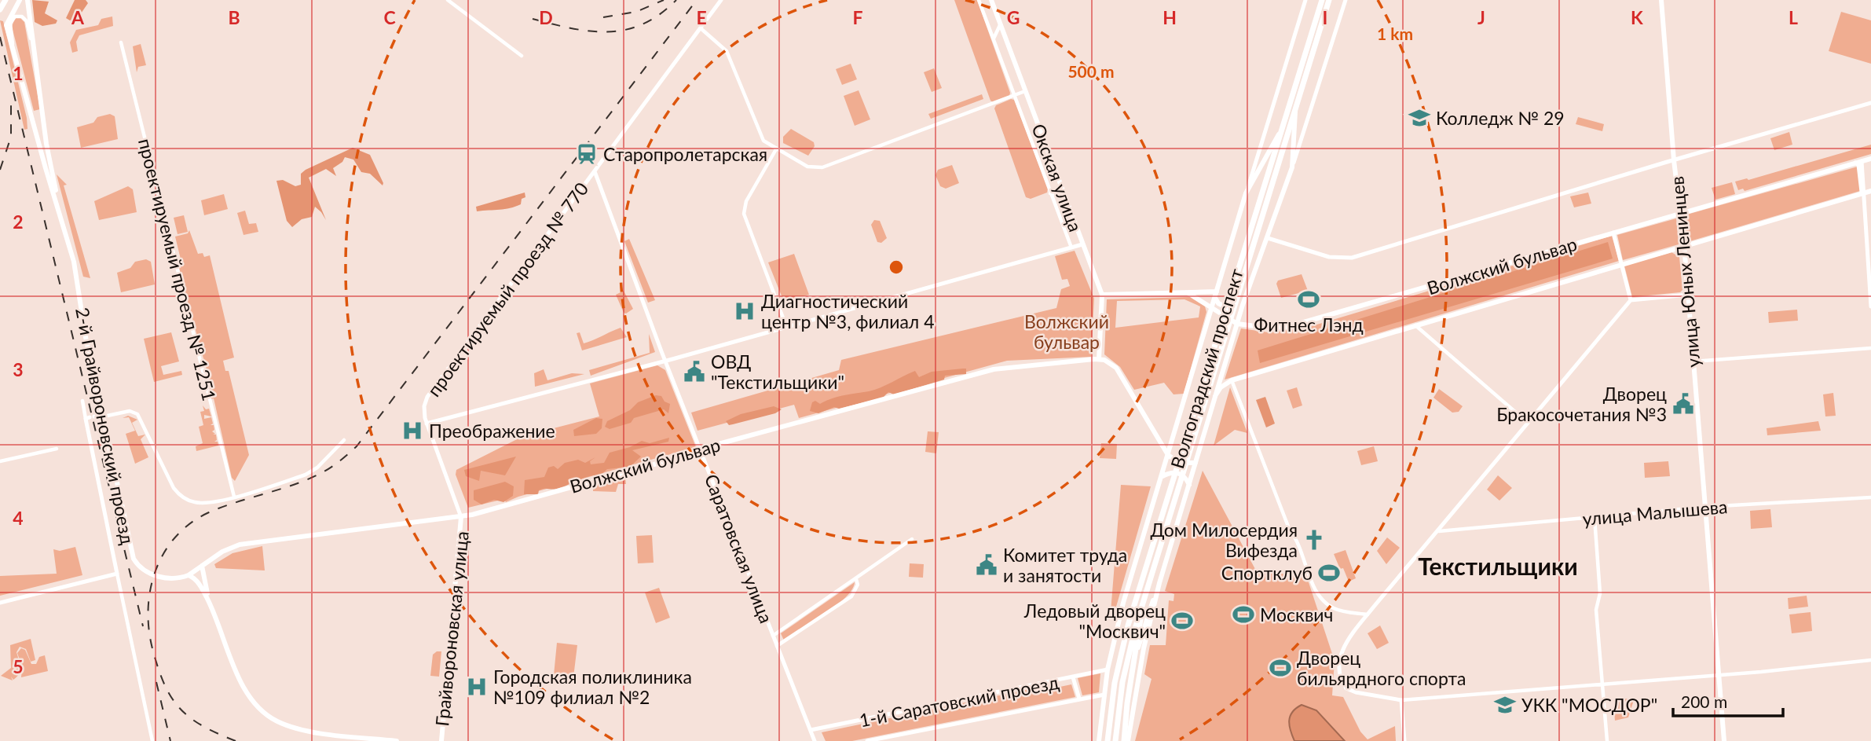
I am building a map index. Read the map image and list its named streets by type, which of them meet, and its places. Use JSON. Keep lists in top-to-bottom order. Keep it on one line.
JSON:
{"streets":{"main road":["Окская улица","Волжский бульвар","улица Юных Ленинцев","Волгоградский проспект","2-й Грайвороновский проезд","Грайвороновская улица"],"street":["проектируемый проезд № 1251","проектируемый проезд № 770","улица Малышева","Саратовская улица","1-й Саратовский проезд"]},"crossings":[["Окская улица","Волжский бульвар"],["Волжский бульвар","улица Юных Ленинцев"],["Волжский бульвар","проектируемый проезд № 770"],["Волжский бульвар","2-й Грайвороновский проезд"],["Волжский бульвар","Саратовская улица"],["Волжский бульвар","Грайвороновская улица"],["улица Юных Ленинцев","улица Малышева"],["проектируемый проезд № 770","Саратовская улица"],["проектируемый проезд № 770","Грайвороновская улица"],["Саратовская улица","1-й Саратовский проезд"]],"districts":["Текстильщики"],"parks":["Волжский бульвар"],"places":{"school or university":["Колледж № 29","УКК \"МОСДОР\""],"station":["Старопролетарская"],"sports":["Фитнес Лэнд","Спортклуб","Москвич","Ледовый дворец \"Москвич\"","Дворец бильярдного спорта"],"hospital":["Диагностический центр №3, филиал 4","Преображение","Городская поликлиника №109 филиал №2"],"public building":["ОВД \"Текстильщики\"","Дворец Бракосочетания №3","Комитет труда и занятости"],"church":["Дом Милосердия Вифезда"]},"scale_bar":"200 m","grid":{"columns":["A","B","C","D","E","F","G","H","I","J","K","L"],"rows":["1","2","3","4","5"]},"rings":["1 km","500 m"]}
